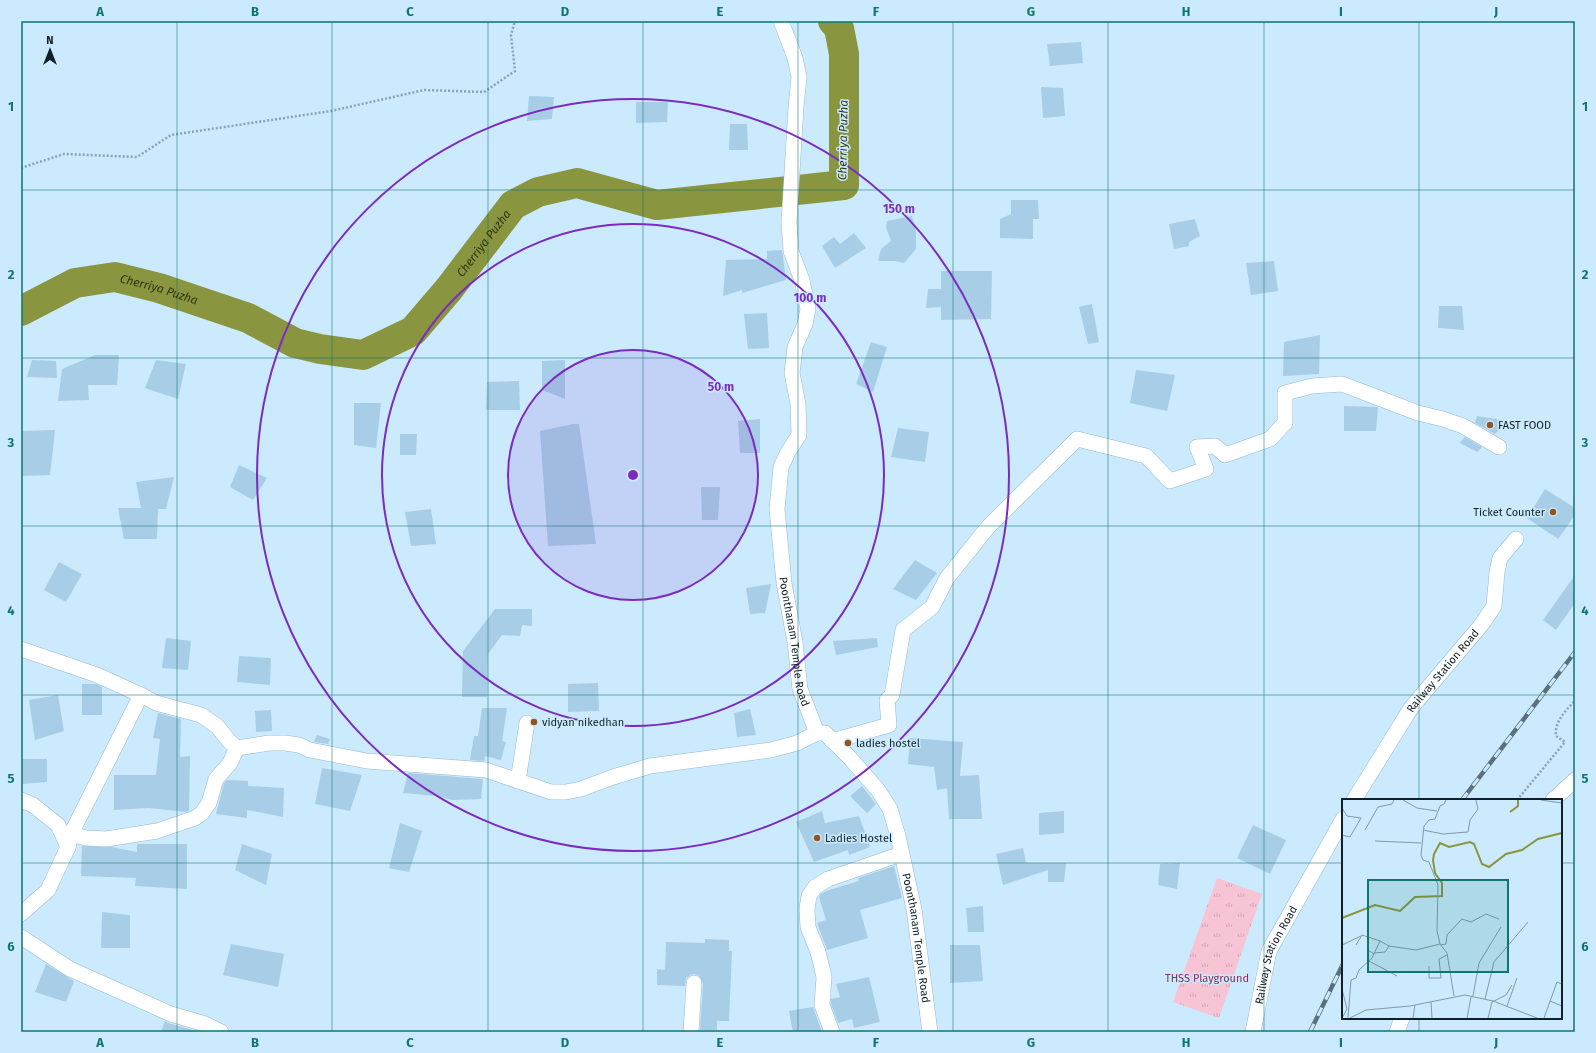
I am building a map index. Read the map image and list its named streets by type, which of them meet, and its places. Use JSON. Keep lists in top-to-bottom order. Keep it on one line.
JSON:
{"streets":{"street":["Poonthanam Temple Road","Railway Station Road"]},"water":["Cherriya Puzha"],"parks":["THSS Playground"],"places":["FAST FOOD","Ticket Counter","vidyan nikedhan","ladies hostel","Ladies Hostel"],"north":"top","grid":{"columns":["A","B","C","D","E","F","G","H","I","J"],"rows":["1","2","3","4","5","6"]},"rings":["150 m","100 m","50 m"]}
